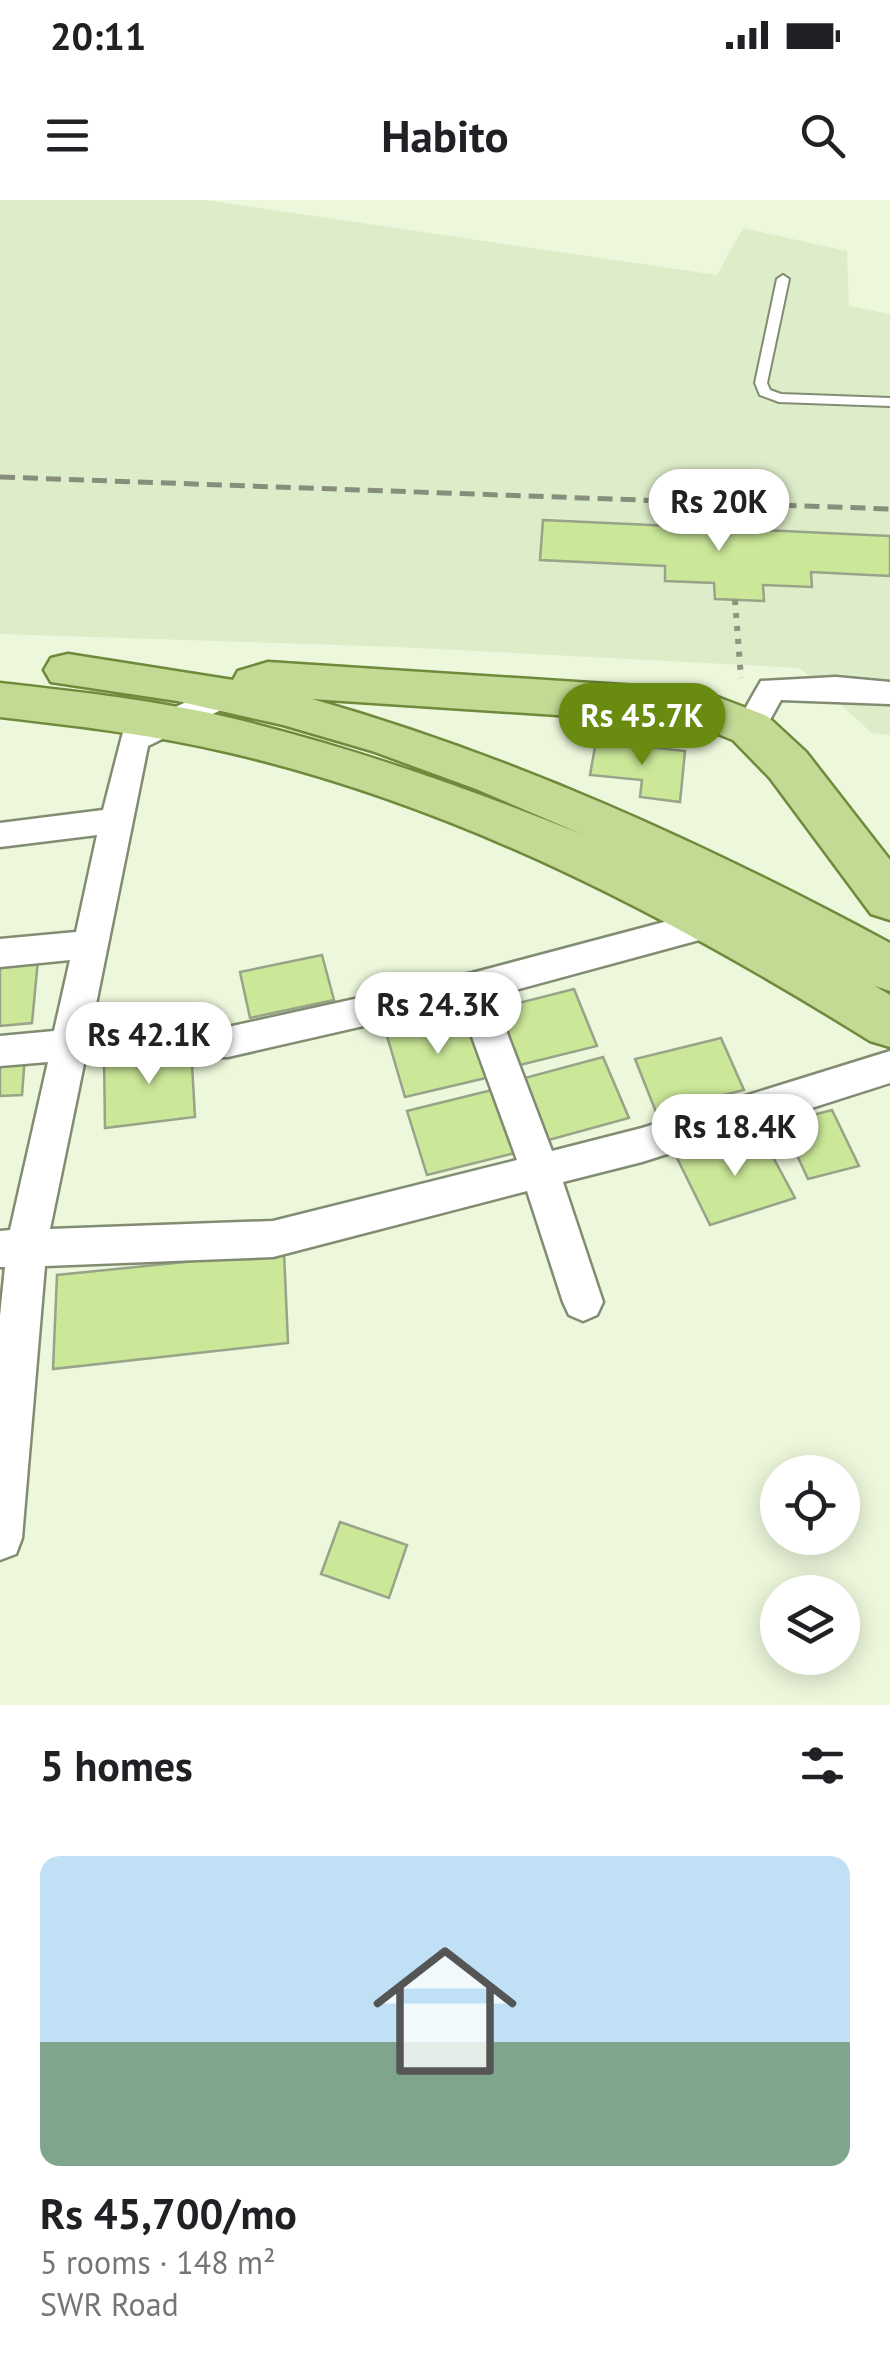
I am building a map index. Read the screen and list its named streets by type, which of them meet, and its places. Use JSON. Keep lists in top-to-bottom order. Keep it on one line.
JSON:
{"page":{"status":"20:11","header":"Habito","price":["Rs 20K","Rs 45.7K","Rs 24.3K","Rs 42.1K","Rs 18.4K"],"heading":"5 homes","list":[{"name":"Rs 45,700/mo","note":"5 rooms · 148 m² · SWR Road"}]}}
